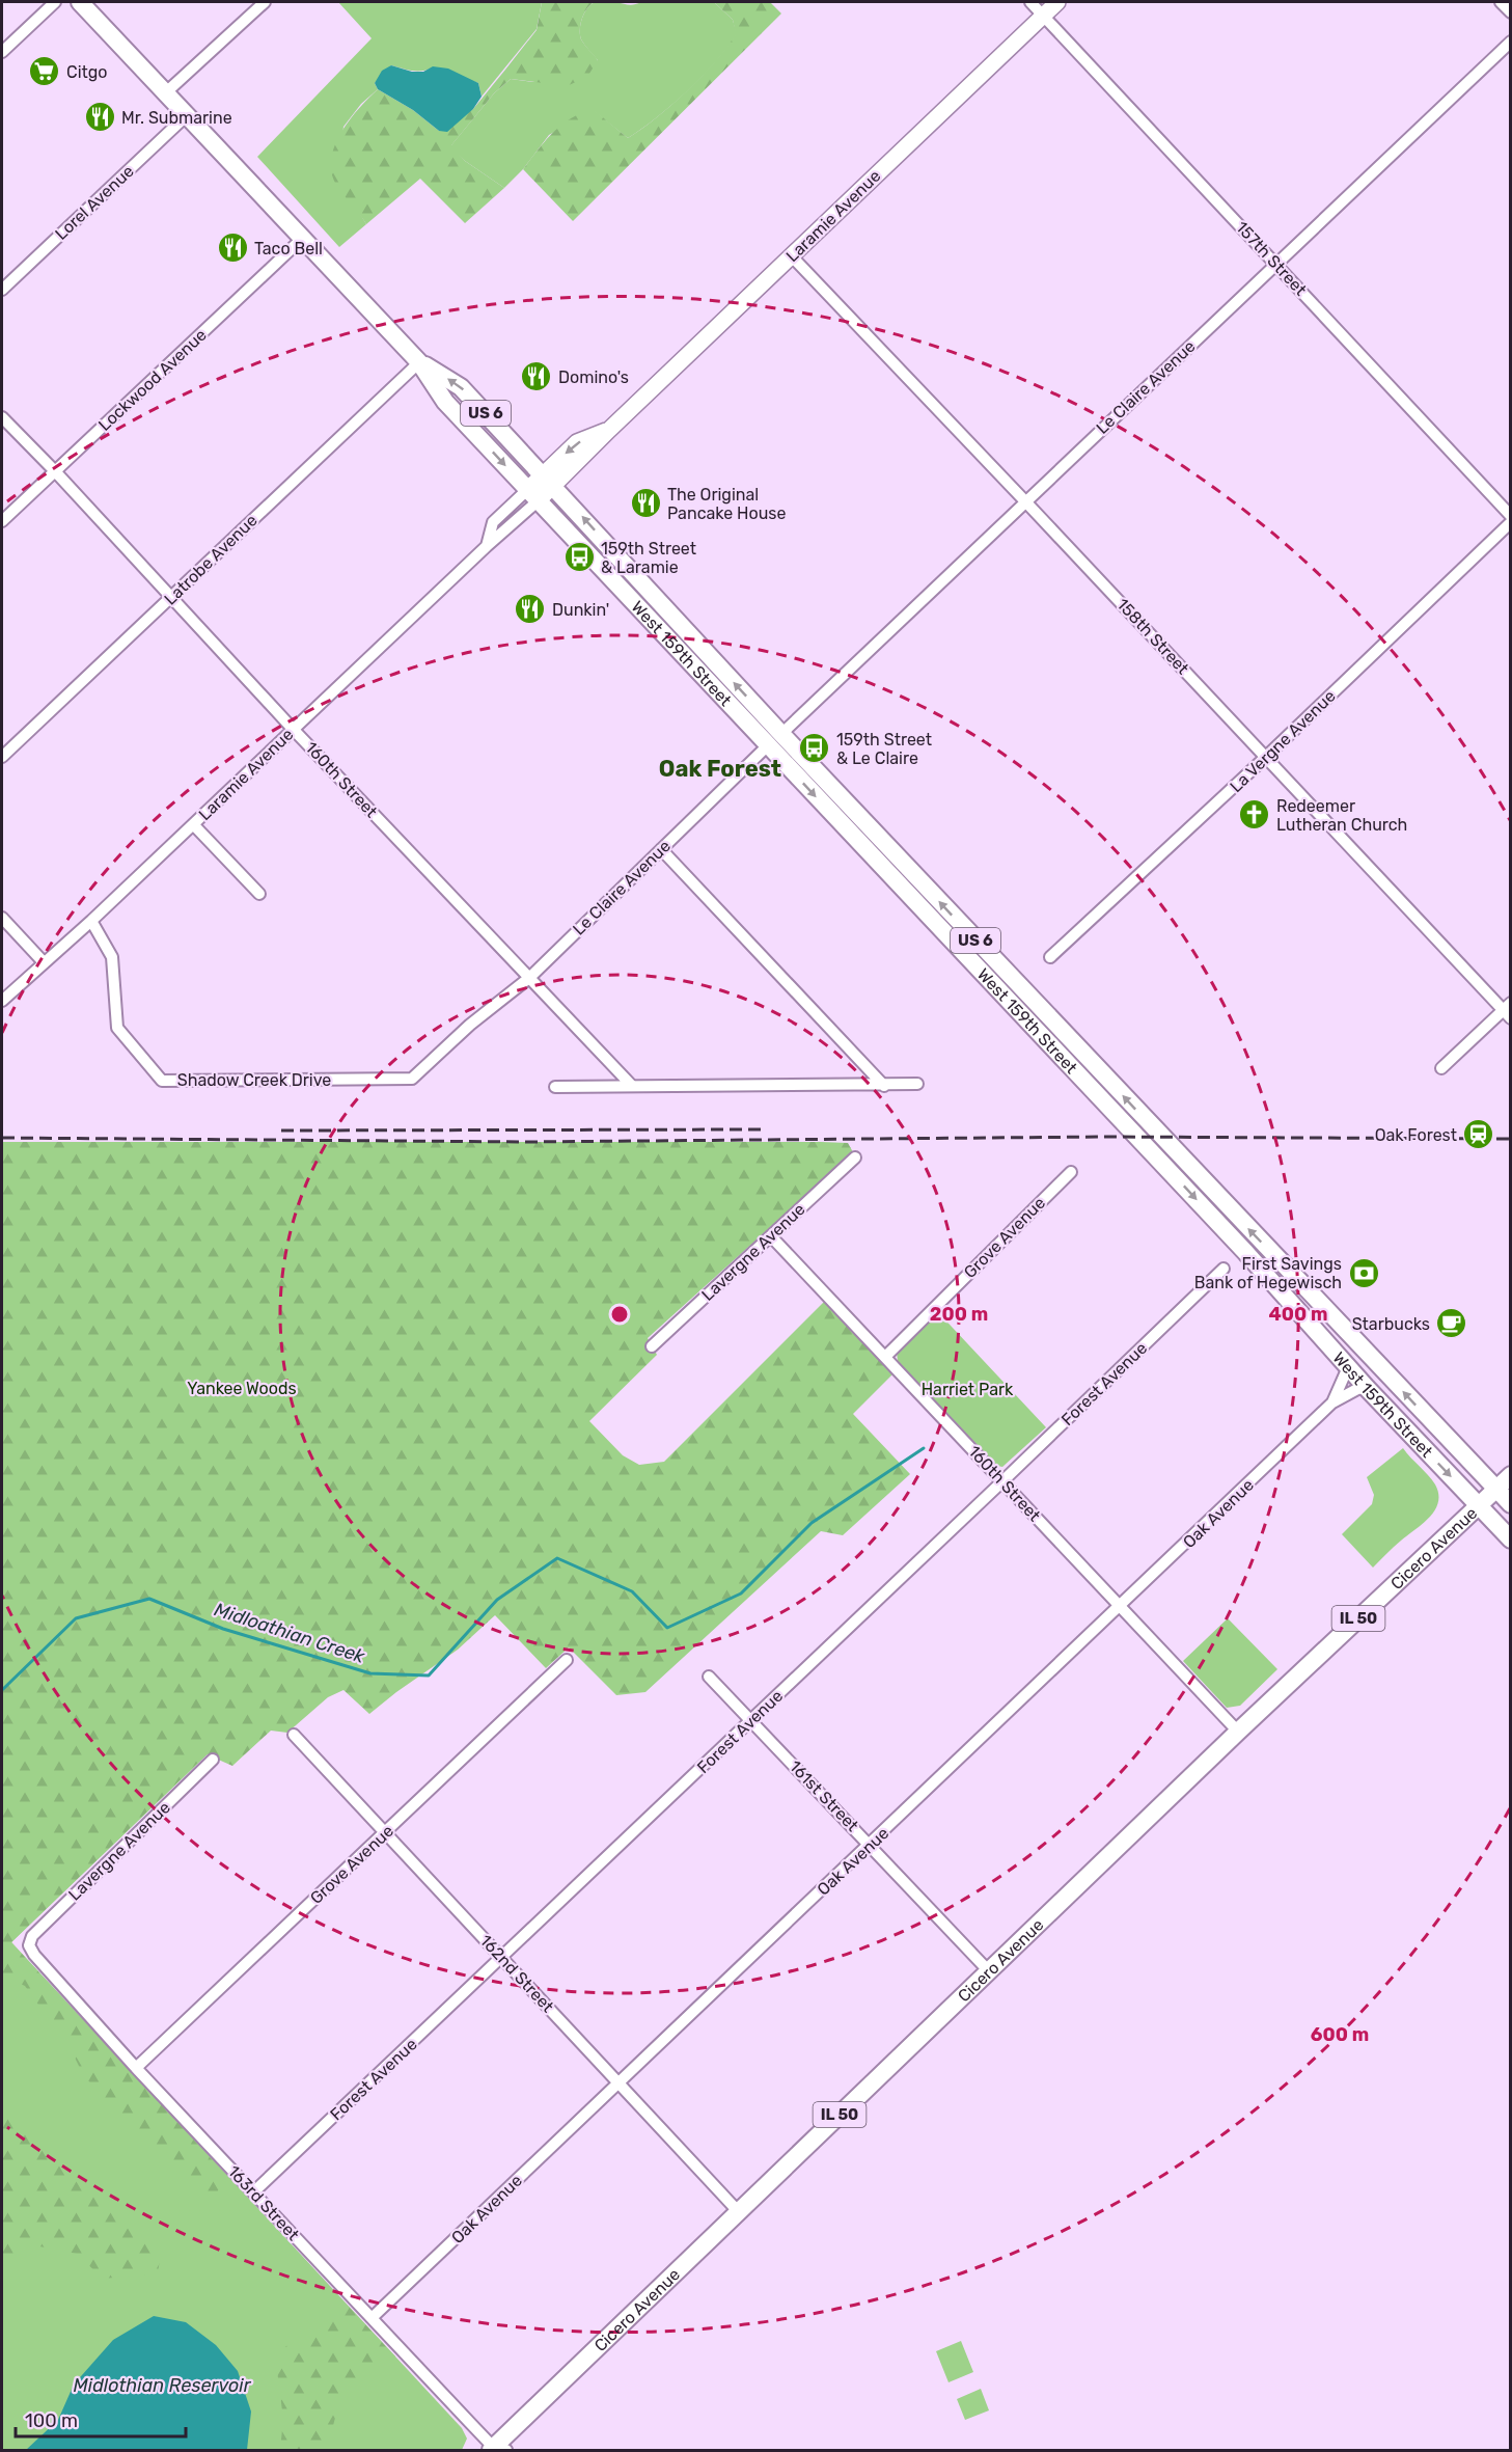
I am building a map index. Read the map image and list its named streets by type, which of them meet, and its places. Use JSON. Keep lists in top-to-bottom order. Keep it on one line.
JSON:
{"streets":{"main road":["US 6","West 159th Street","Cicero Avenue","IL 50"],"street":["Lorel Avenue","Laramie Avenue","157th Street","Lockwood Avenue","Le Claire Avenue","Latrobe Avenue","158th Street","La Vergne Avenue","160th Street","Shadow Creek Drive","Grove Avenue","Lavergne Avenue","Forest Avenue","Oak Avenue","161st Street","162nd Street","163rd Street"]},"crossings":[["Lorel Avenue","West 159th Street"],["Laramie Avenue","157th Street"],["Laramie Avenue","158th Street"],["Laramie Avenue","West 159th Street"],["Laramie Avenue","160th Street"],["Laramie Avenue","Shadow Creek Drive"],["157th Street","Le Claire Avenue"],["Lockwood Avenue","West 159th Street"],["Lockwood Avenue","160th Street"],["Le Claire Avenue","158th Street"],["Le Claire Avenue","West 159th Street"],["Le Claire Avenue","160th Street"],["Le Claire Avenue","Shadow Creek Drive"],["Latrobe Avenue","West 159th Street"],["Latrobe Avenue","160th Street"],["158th Street","La Vergne Avenue"],["West 159th Street","Oak Avenue"],["West 159th Street","Cicero Avenue"],["160th Street","Grove Avenue"],["160th Street","Lavergne Avenue"],["160th Street","Forest Avenue"],["160th Street","Oak Avenue"],["160th Street","Cicero Avenue"],["Grove Avenue","162nd Street"],["Grove Avenue","163rd Street"],["Lavergne Avenue","163rd Street"],["Forest Avenue","161st Street"],["Forest Avenue","162nd Street"],["Forest Avenue","163rd Street"],["Oak Avenue","161st Street"],["Oak Avenue","162nd Street"],["Oak Avenue","163rd Street"],["Cicero Avenue","161st Street"],["Cicero Avenue","162nd Street"],["Cicero Avenue","163rd Street"]],"districts":["Oak Forest"],"water":["Midloathian Creek","Midlothian Reservoir"],"parks":["Yankee Woods","Harriet Park"],"places":{"supermarket":["Citgo"],"restaurant":["Mr. Submarine","Taco Bell","Domino's","The Original Pancake House","Dunkin'"],"bus stop":["159th Street & Laramie","159th Street & Le Claire"],"church":["Redeemer Lutheran Church"],"station":["Oak Forest"],"bank":["First Savings Bank of Hegewisch"],"cafe":["Starbucks"]},"scale_bar":"100 m","rings":["200 m","400 m","600 m"]}
